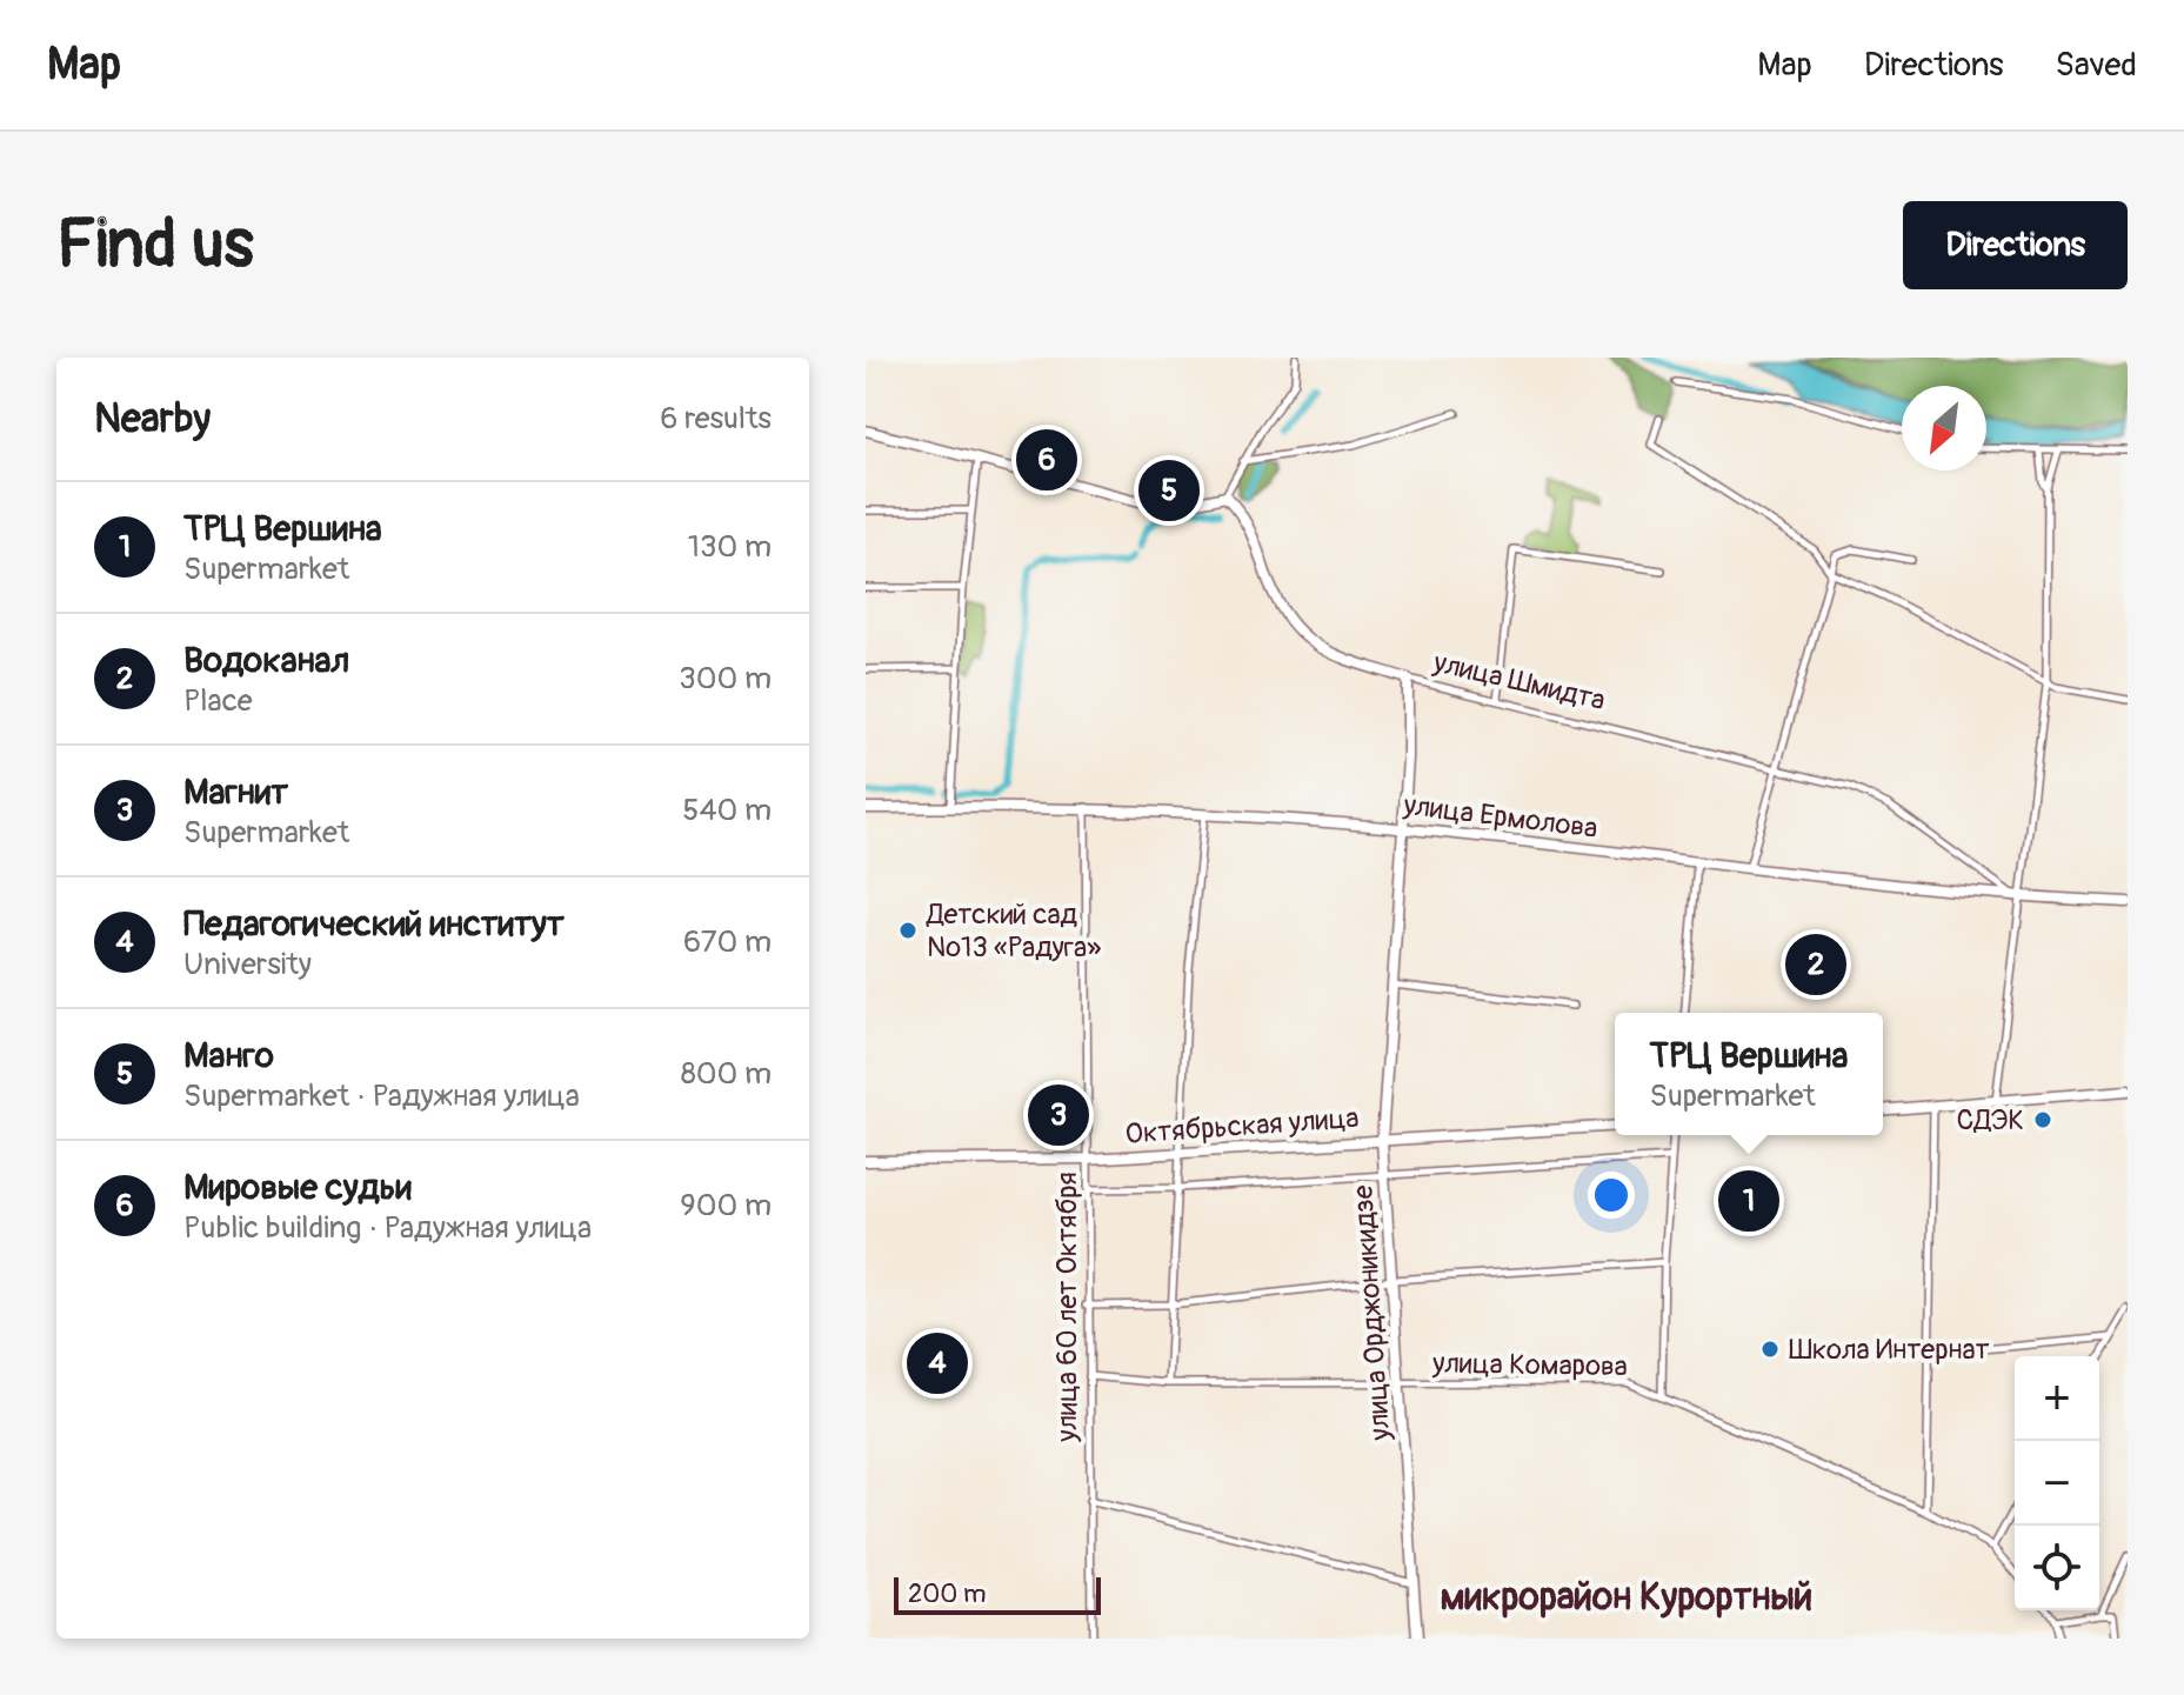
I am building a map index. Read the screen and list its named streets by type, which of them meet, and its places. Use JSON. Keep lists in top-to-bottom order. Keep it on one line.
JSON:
{"streets":{"street":["улица Шмидта","улица Ермолова","Октябрьская улица","улица 60 лет Октября","улица Орджоникидзе","улица Комарова"]},"crossings":[["улица Шмидта","улица Ермолова"],["улица Шмидта","улица Орджоникидзе"],["улица Ермолова","улица 60 лет Октября"],["улица Ермолова","улица Орджоникидзе"],["Октябрьская улица","улица 60 лет Октября"],["Октябрьская улица","улица Орджоникидзе"],["улица 60 лет Октября","улица Комарова"],["улица Орджоникидзе","улица Комарова"]],"districts":["микрорайон Курортный"],"places":["Детский сад №13 «Радуга»","СДЭК","Школа Интернат"],"scale_bar":"200 m","north":"bottom left","page":{"header":"Map","nav":["Map","Directions","Saved"],"buttons":"Directions","title":"Find us","heading":["Nearby","6 results"],"pins":["6","5","2","3","1","4"],"list":[{"mark":"1","name":"ТРЦ Вершина","note":"Supermarket","value":"130 m"},{"mark":"2","name":"Водоканал","note":"Place","value":"300 m"},{"mark":"3","name":"Магнит","note":"Supermarket","value":"540 m"},{"mark":"4","name":"Педагогический институт","note":"University","value":"670 m"},{"mark":"5","name":"Манго","note":"Supermarket · Радужная улица","value":"800 m"},{"mark":"6","name":"Мировые судьи","note":"Public building · Радужная улица","value":"900 m"}],"popup":["ТРЦ Вершина","Supermarket"],"map_buttons":["+","−"],"scale":"200 m"}}
